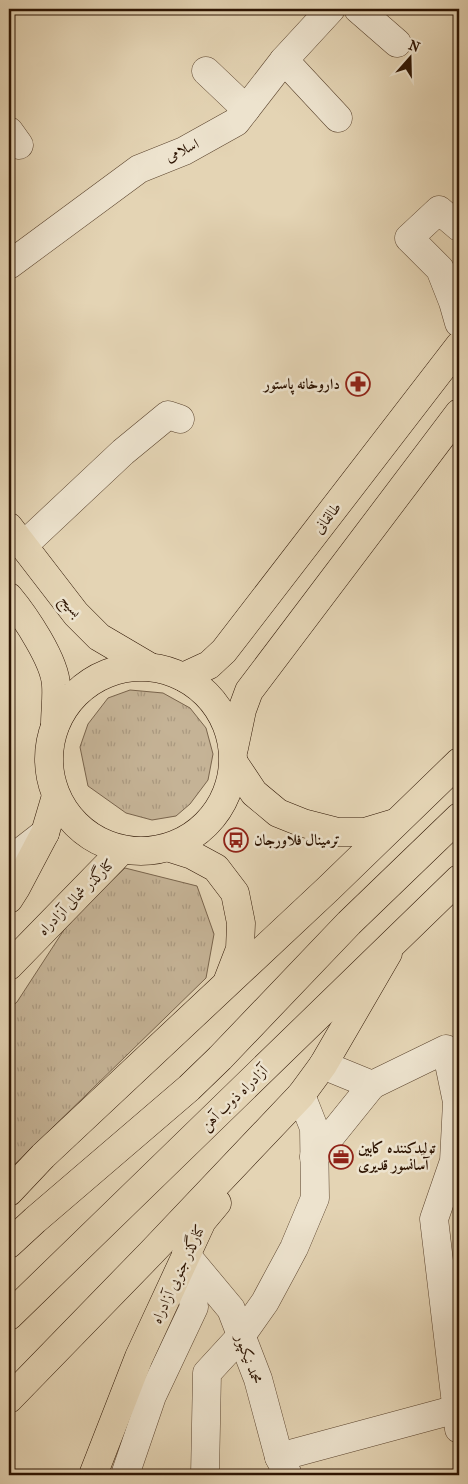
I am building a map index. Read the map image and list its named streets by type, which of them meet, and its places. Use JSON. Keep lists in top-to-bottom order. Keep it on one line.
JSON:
{"streets":{"main road":["طالقانی","بسیج","کنارگذر شمالی آزادراه","آزادراه ذوب آهن","کنارگذر جنوبی آزادراه"],"street":["اسلامی","محمد نیکپور"]},"crossings":[["کنارگذر جنوبی آزادراه","محمد نیکپور"]],"places":{"pharmacy":["داروخانه پاستور"],"bus stop":["ترمینال فلاورجان"],"office":["تولیدکننده کابین آسانسور قدیری"]},"north":"top"}
